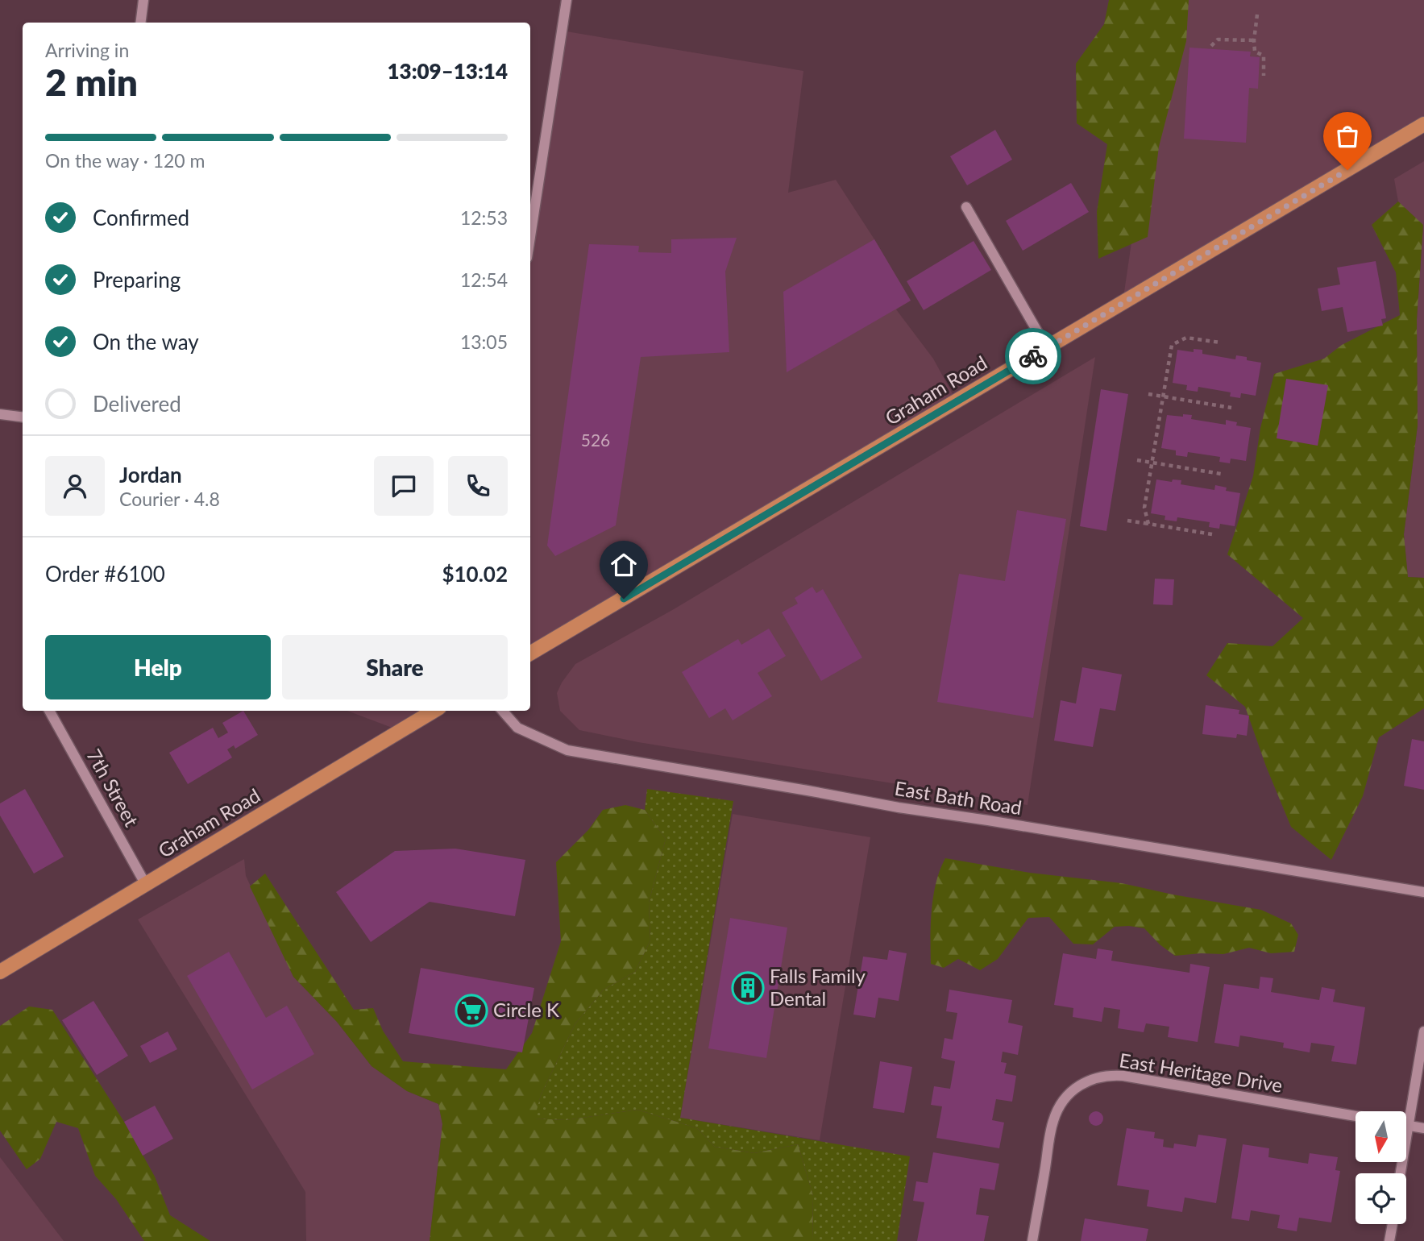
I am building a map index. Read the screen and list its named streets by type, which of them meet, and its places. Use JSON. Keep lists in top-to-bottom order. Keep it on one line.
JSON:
{"streets":{"main road":["Graham Road"],"street":["7th Street","East Bath Road","East Heritage Drive"]},"crossings":[["Graham Road","7th Street"]],"places":{"building":["Falls Family Dental"],"supermarket":["Circle K"]},"house_numbers":["526"],"north":"bottom","page":{"heading":["2 min","Arriving in","13:09–13:14"],"panel":["Jordan","Courier · 4.8","Order #6100","$10.02"],"bar":"On the way · 120 m","list":[["Confirmed","12:53"],["Preparing","12:54"],["On the way","13:05"],"Delivered"],"buttons":["Help","Share"]}}
